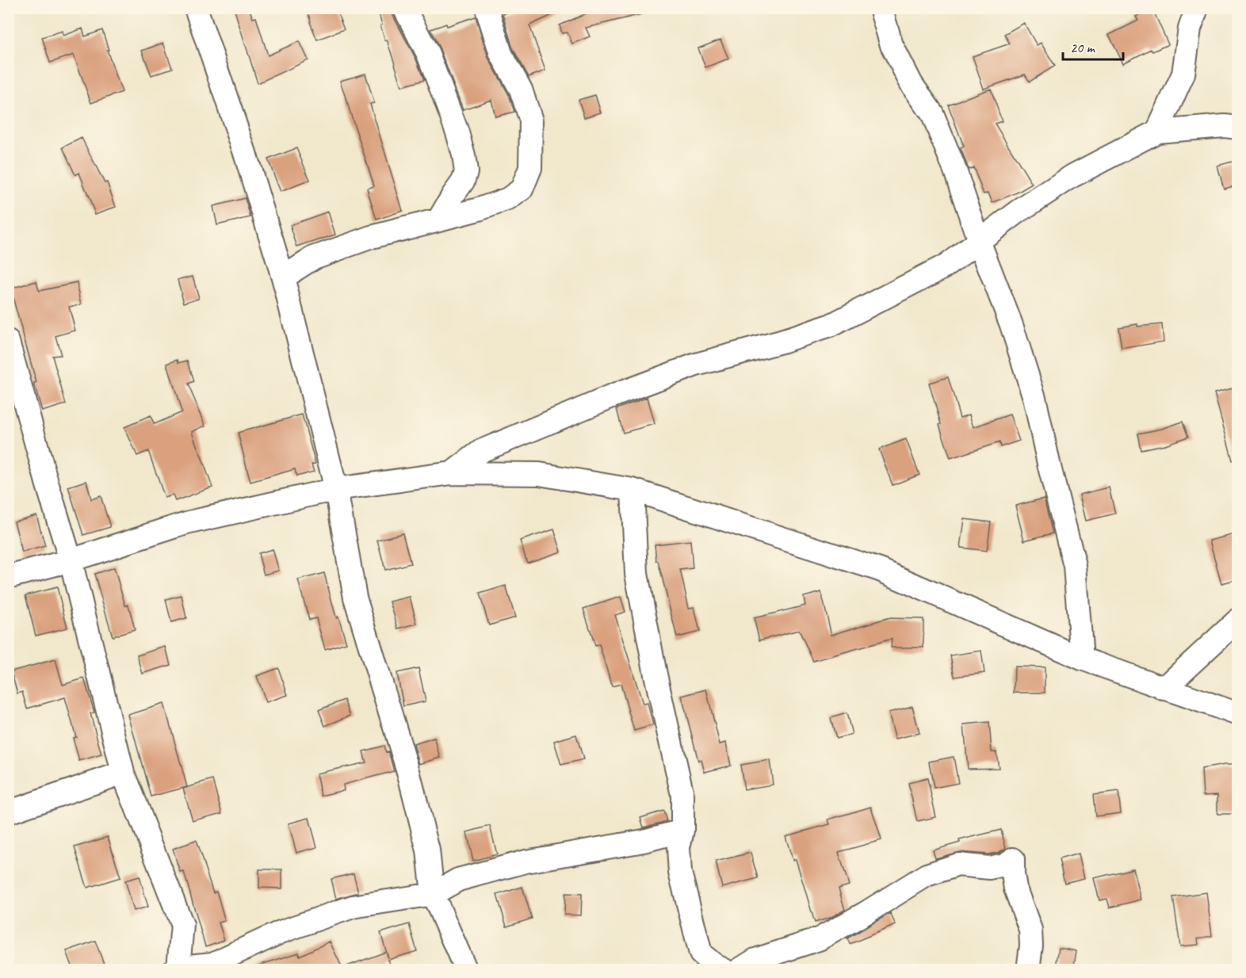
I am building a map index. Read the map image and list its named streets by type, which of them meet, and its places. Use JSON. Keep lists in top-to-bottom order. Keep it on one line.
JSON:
{"scale_bar":"20 m"}
